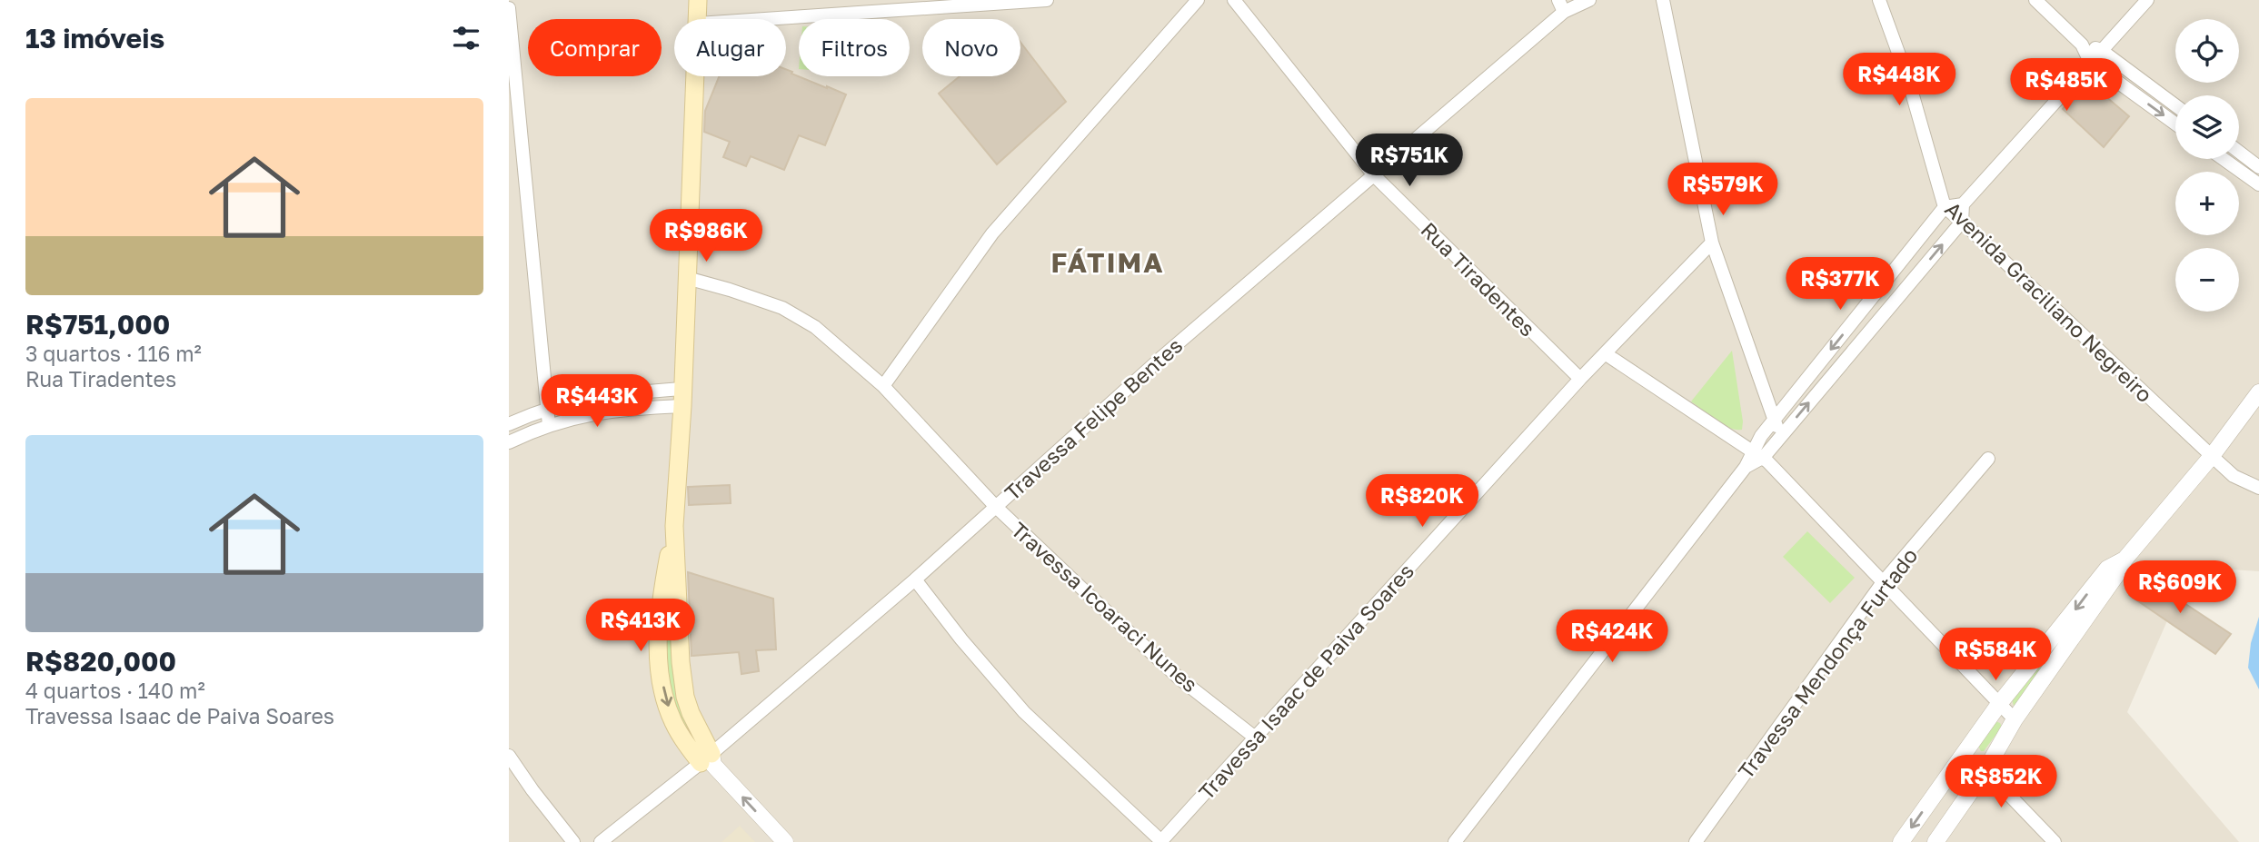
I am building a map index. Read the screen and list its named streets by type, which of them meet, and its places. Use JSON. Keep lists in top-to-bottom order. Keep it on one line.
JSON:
{"streets":{"street":["Rua Tiradentes","Avenida Graciliano Negreiro","Travessa Felipe Bentes","Travessa Icoaraci Nunes","Travessa Mendonça Furtado","Travessa Isaac de Paiva Soares"]},"crossings":[["Rua Tiradentes","Travessa Felipe Bentes"],["Rua Tiradentes","Travessa Isaac de Paiva Soares"],["Travessa Felipe Bentes","Travessa Icoaraci Nunes"],["Travessa Icoaraci Nunes","Travessa Isaac de Paiva Soares"]],"districts":["FÁTIMA"],"page":{"heading":"13 imóveis","map_buttons":["+","−"],"chip":["Comprar","Alugar","Filtros","Novo"],"price":["R$448K","R$485K","R$751K","R$579K","R$986K","R$377K","R$443K","R$820K","R$609K","R$413K","R$424K","R$584K","R$852K"],"list":[{"name":"R$751,000","note":"3 quartos · 116 m² · Rua Tiradentes"},{"name":"R$820,000","note":"4 quartos · 140 m² · Travessa Isaac de Paiva Soares"}]}}
